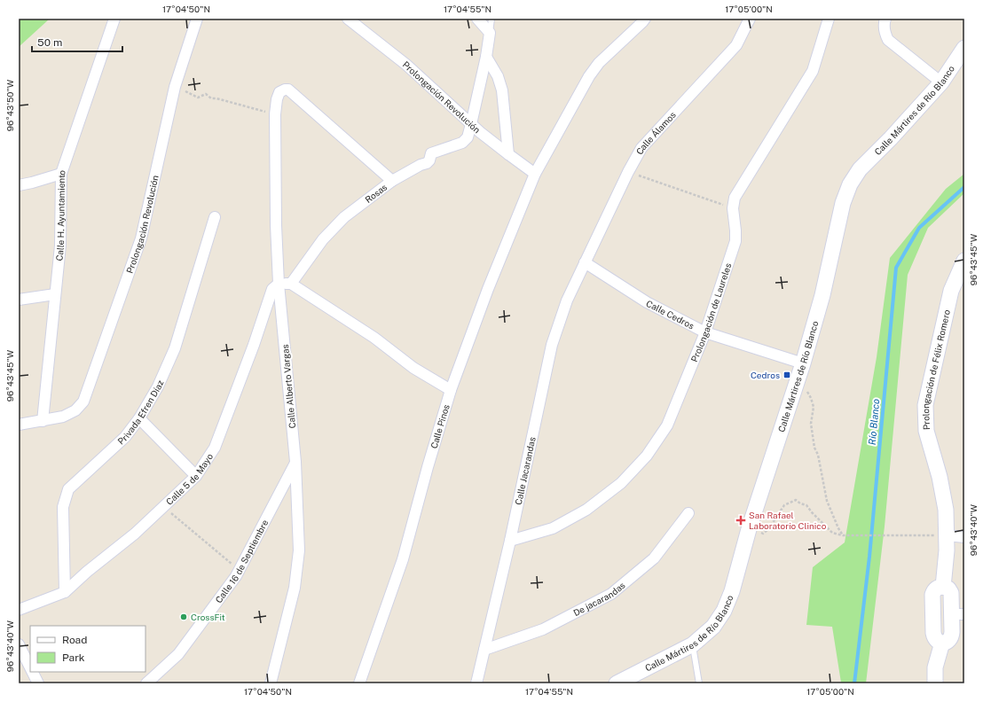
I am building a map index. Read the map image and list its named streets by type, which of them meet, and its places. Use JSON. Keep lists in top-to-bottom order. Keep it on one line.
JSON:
{"streets":{"main road":["Calle Mártires de Río Blanco","Prolongación de Félix Romero"],"street":["Prolongación Revolución","Calle Álamos","Rosas","Calle H. Ayuntamiento","Prolongación de Laureles","Calle Cedros","Calle Alberto Vargas","Privada Efren Díaz","Calle Pinos","Calle Jacarandas","Calle 5 de Mayo","Calle 16 de Septiembre","De jacarandas"]},"crossings":[["Prolongación Revolución","Rosas"],["Prolongación Revolución","Calle H. Ayuntamiento"],["Prolongación Revolución","Calle Pinos"],["Calle Mártires de Río Blanco","Calle Cedros"],["Calle Álamos","Calle Cedros"],["Calle Álamos","Calle Jacarandas"],["Rosas","Calle Alberto Vargas"],["Prolongación de Laureles","Calle Cedros"],["Prolongación de Laureles","Calle Jacarandas"],["Calle Cedros","Calle Jacarandas"],["Calle Alberto Vargas","Calle 5 de Mayo"],["Calle Alberto Vargas","Calle 16 de Septiembre"],["Privada Efren Díaz","Calle 5 de Mayo"],["Calle Jacarandas","De jacarandas"]],"water":["Río Blanco"],"places":{"transit":["Cedros"],"health":["San Rafael Laboratorio Clinico"],"other":["CrossFit"]},"legend":["Road","Park"],"scale_bar":"50 m","coordinates":["17°04'50\"N","17°04'55\"N","17°05'00\"N","96°43'50\"W","96°43'45\"W","96°43'40\"W"]}
